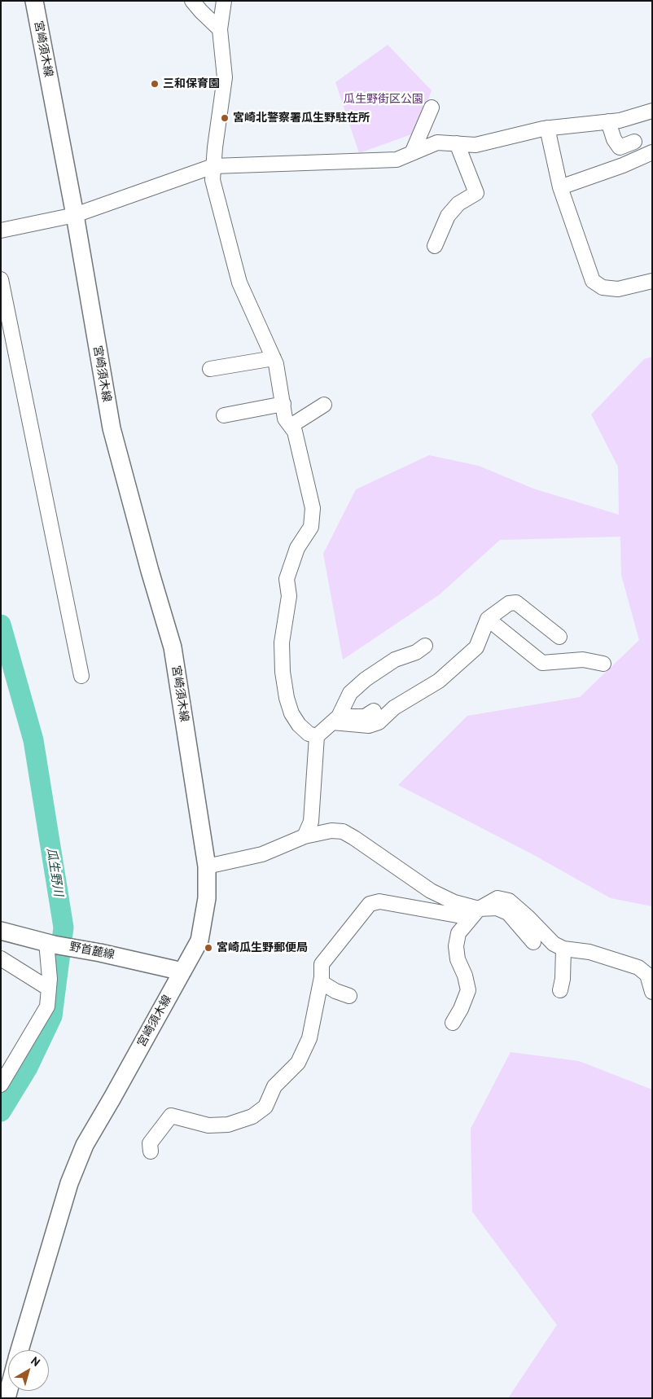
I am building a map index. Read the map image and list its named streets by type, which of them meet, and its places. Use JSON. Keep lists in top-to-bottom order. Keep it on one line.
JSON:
{"streets":{"main road":["宮崎須木線","野首麓線"]},"crossings":[["宮崎須木線","野首麓線"]],"water":["瓜生野川"],"parks":["瓜生野街区公園"],"places":["三和保育園","宮崎北警察署瓜生野駐在所","宮崎瓜生野郵便局"],"north":"top right"}
